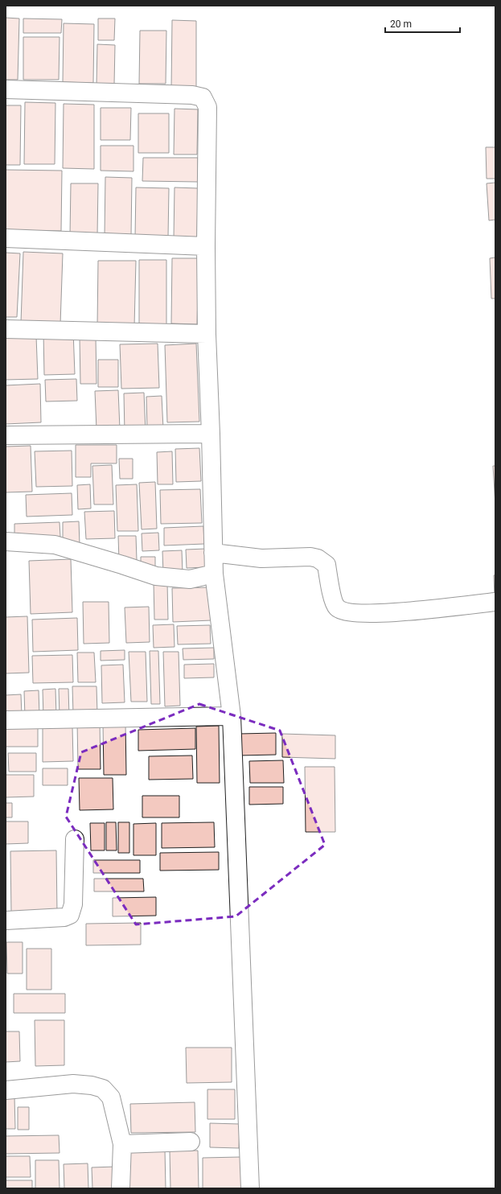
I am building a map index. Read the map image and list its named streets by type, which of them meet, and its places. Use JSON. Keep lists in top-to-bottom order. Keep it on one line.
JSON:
{"scale_bar":"20 m"}
